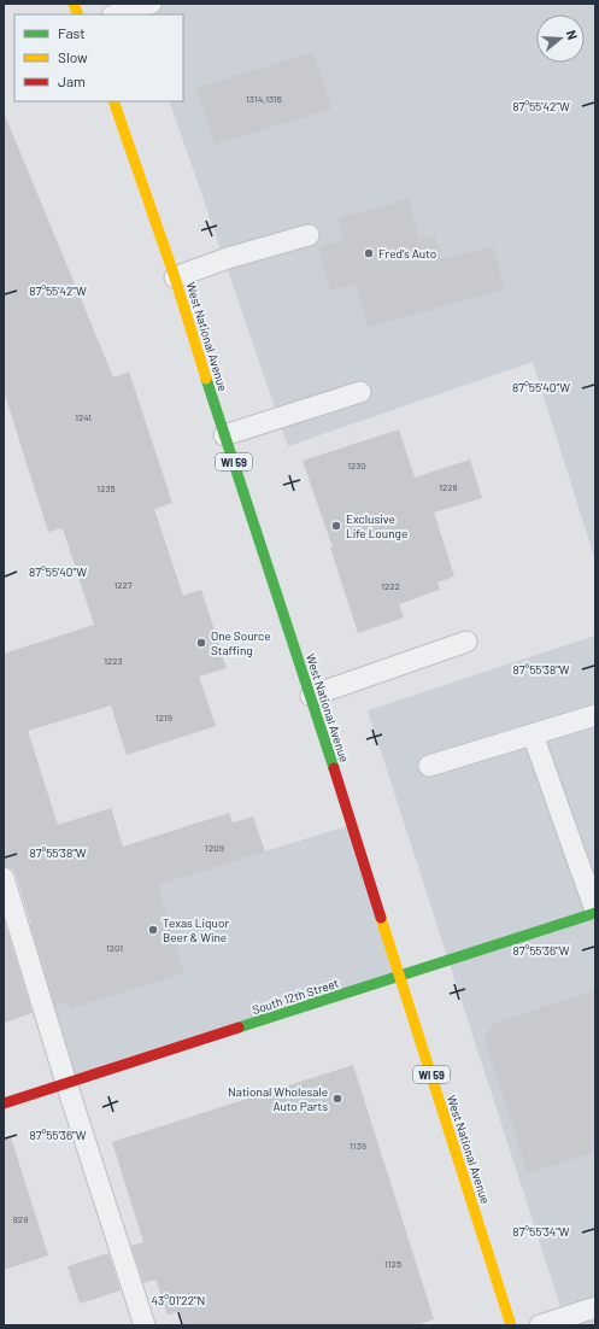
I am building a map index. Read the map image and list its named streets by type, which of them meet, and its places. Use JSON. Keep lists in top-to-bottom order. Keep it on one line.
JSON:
{"streets":{"main road":["West National Avenue","WI 59","South 12th Street"]},"crossings":[["West National Avenue","South 12th Street"]],"places":["Fred's Auto","Exclusive Life Lounge","One Source Staffing","Texas Liquor Beer & Wine","National Wholesale Auto Parts"],"house_numbers":["1314,1316","1241","1230","1228","1235","1227","1222","1223","1219","1209","1201","1139","828","1125"],"legend":["Fast","Slow","Jam"],"north":"right","coordinates":["87°55'42\"W","87°55'40\"W","87°55'38\"W","87°55'36\"W","87°55'34\"W","43°01'22\"N"]}
